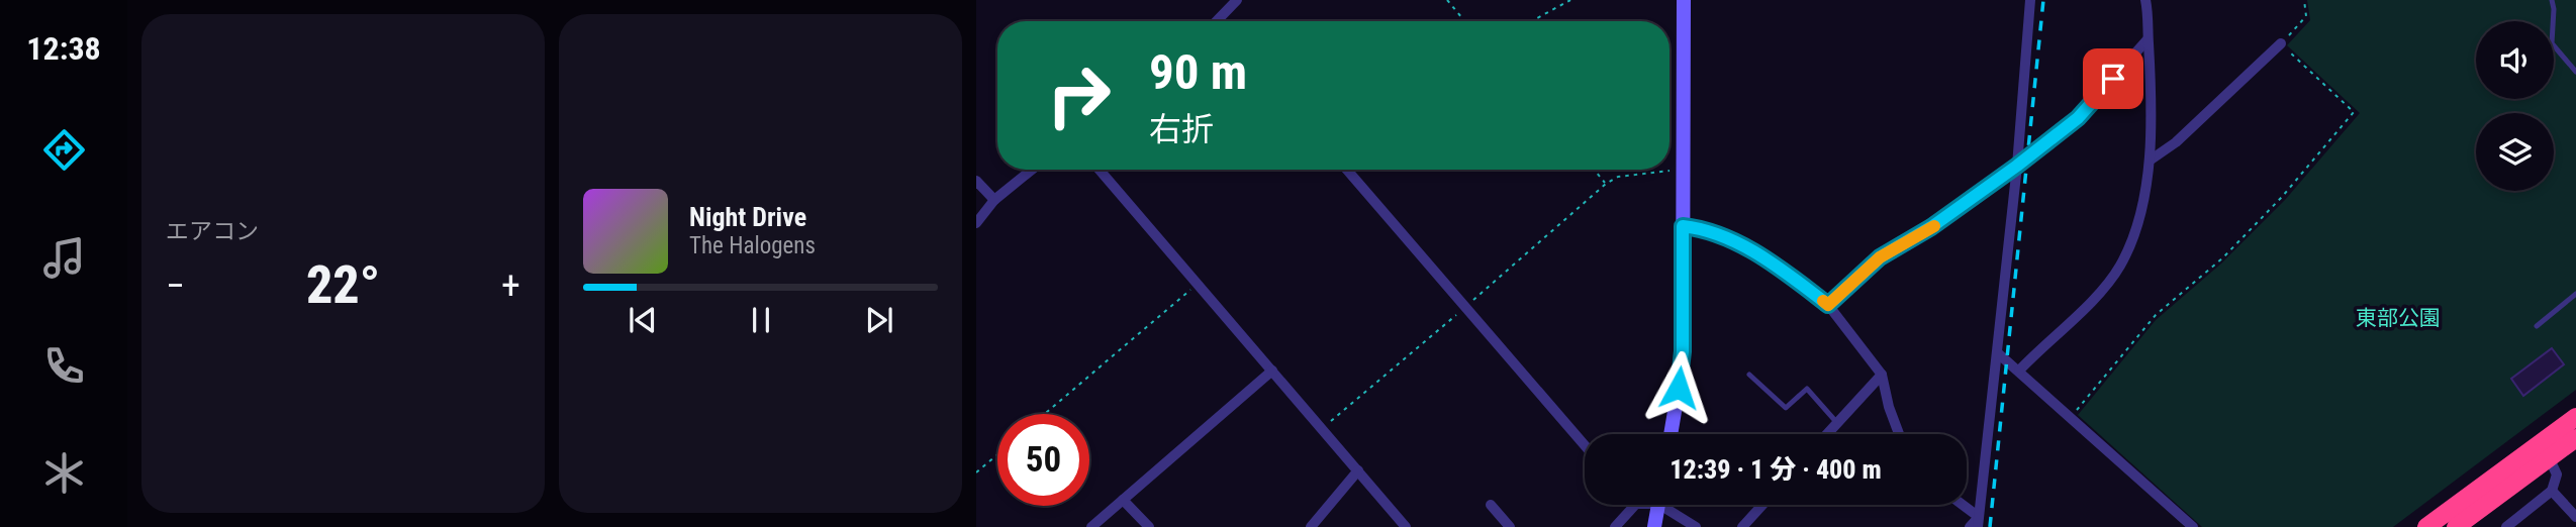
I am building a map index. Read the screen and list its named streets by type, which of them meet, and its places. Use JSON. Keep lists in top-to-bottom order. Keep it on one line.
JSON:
{"parks":["東部公園"],"page":{"tabs":"12:38","tile":"エアコン","turn":["90 m","右折"],"song":["Night Drive","The Halogens"],"heat":["−","22°","+"],"limit":"50","trip":"12:39 · 1 分 · 400 m"}}
